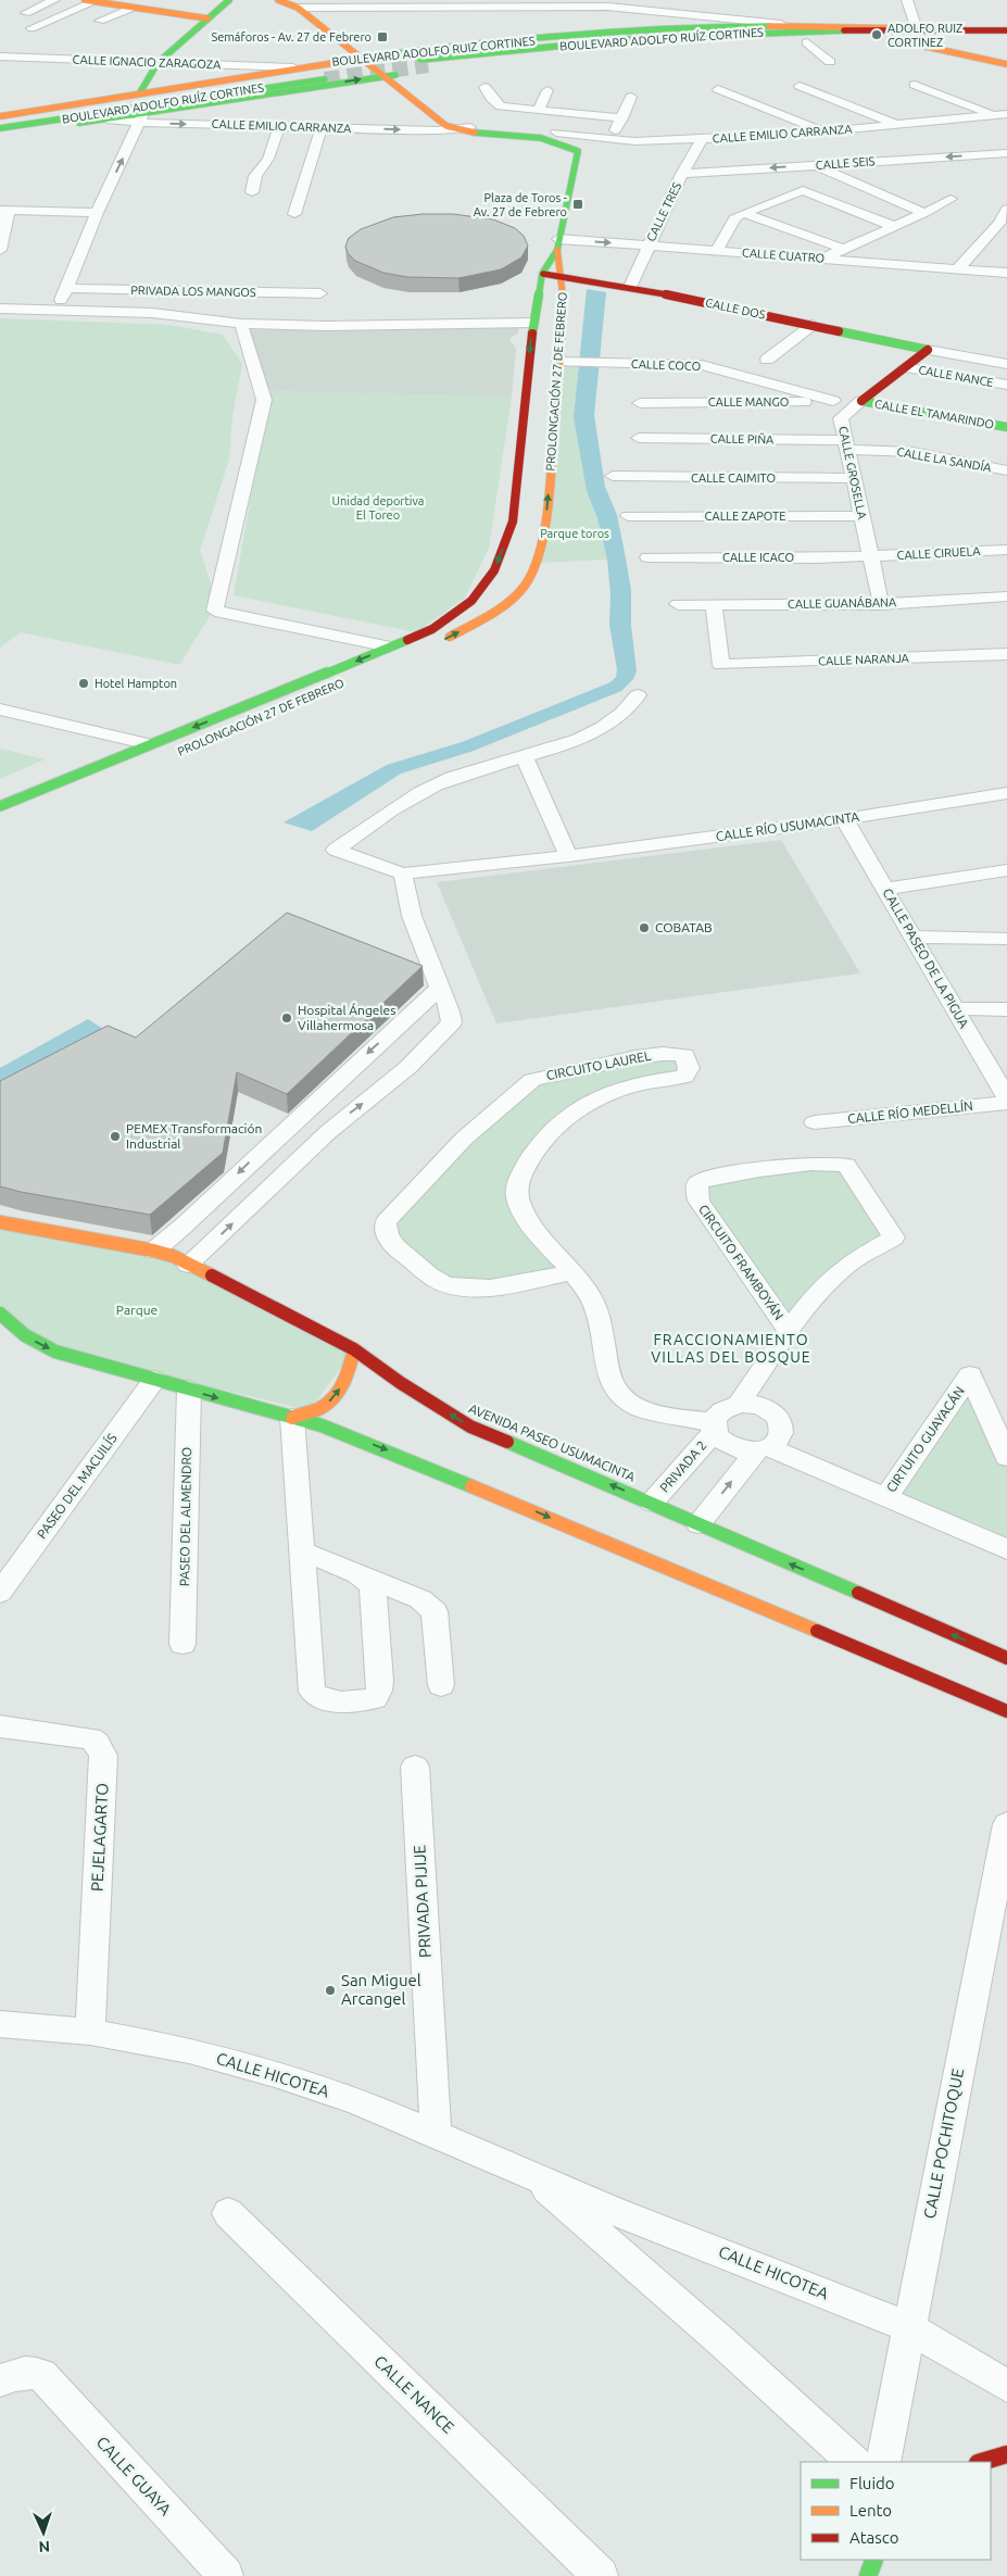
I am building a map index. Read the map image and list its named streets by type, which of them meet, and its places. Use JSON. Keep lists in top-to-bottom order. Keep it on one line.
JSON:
{"streets":{"main road":["BOULEVARD ADOLFO RUÍZ CORTINES","BOULEVARD ADOLFO RUIZ CORTINES","CALLE DOS","PROLONGACIÓN 27 DE FEBRERO","CALLE EL TAMARINDO","CALLE GROSELLA","AVENIDA PASEO USUMACINTA"],"street":["CALLE IGNACIO ZARAGOZA","CALLE EMILIO CARRANZA","CALLE SEIS","CALLE TRES","CALLE CUATRO","PRIVADA LOS MANGOS","CALLE COCO","CALLE NANCE","CALLE MANGO","CALLE PIÑA","CALLE LA SANDÍA","CALLE CAIMITO","CALLE ZAPOTE","CALLE CIRUELA","CALLE ICACO","CALLE GUANÁBANA","CALLE NARANJA","CALLE RÍO USUMACINTA","CALLE PASEO DE LA PIGUA","CIRCUITO LAUREL","CALLE RÍO MEDELLÍN","CIRCUITO FRAMBOYÁN","CIRTUITO GUAYACÁN","PRIVADA 2","PASEO DEL MACUILÍS","PASEO DEL ALMENDRO","PEJELAGARTO","PRIVADA PIJIJE","CALLE HICOTEA","CALLE POCHITOQUE","CALLE GUAYA"]},"crossings":[["BOULEVARD ADOLFO RUÍZ CORTINES","BOULEVARD ADOLFO RUIZ CORTINES"],["BOULEVARD ADOLFO RUIZ CORTINES","CALLE IGNACIO ZARAGOZA"],["BOULEVARD ADOLFO RUIZ CORTINES","CALLE EMILIO CARRANZA"],["CALLE EMILIO CARRANZA","CALLE TRES"],["CALLE SEIS","CALLE TRES"],["CALLE TRES","CALLE CUATRO"],["CALLE TRES","CALLE DOS"],["CALLE CUATRO","PROLONGACIÓN 27 DE FEBRERO"],["CALLE DOS","PROLONGACIÓN 27 DE FEBRERO"],["CALLE DOS","CALLE GROSELLA"],["CALLE COCO","PROLONGACIÓN 27 DE FEBRERO"],["CALLE COCO","CALLE MANGO"],["CALLE NANCE","CALLE GROSELLA"],["CALLE MANGO","CALLE EL TAMARINDO"],["CALLE MANGO","CALLE GROSELLA"],["CALLE EL TAMARINDO","CALLE GROSELLA"],["CALLE PIÑA","CALLE LA SANDÍA"],["CALLE PIÑA","CALLE GROSELLA"],["CALLE LA SANDÍA","CALLE GROSELLA"],["CALLE GROSELLA","CALLE CAIMITO"],["CALLE GROSELLA","CALLE ZAPOTE"],["CALLE GROSELLA","CALLE CIRUELA"],["CALLE GROSELLA","CALLE ICACO"],["CALLE GROSELLA","CALLE GUANÁBANA"],["CALLE CIRUELA","CALLE ICACO"],["CALLE GUANÁBANA","CALLE NARANJA"],["CALLE RÍO USUMACINTA","CALLE PASEO DE LA PIGUA"],["CIRCUITO LAUREL","CIRCUITO FRAMBOYÁN"],["CIRCUITO LAUREL","CIRTUITO GUAYACÁN"],["CIRCUITO LAUREL","PRIVADA 2"],["CIRCUITO FRAMBOYÁN","CIRTUITO GUAYACÁN"],["CIRCUITO FRAMBOYÁN","PRIVADA 2"],["CIRTUITO GUAYACÁN","PRIVADA 2"],["AVENIDA PASEO USUMACINTA","PRIVADA 2"],["PEJELAGARTO","CALLE HICOTEA"],["PRIVADA PIJIJE","CALLE HICOTEA"],["CALLE HICOTEA","CALLE POCHITOQUE"]],"districts":["FRACCIONAMIENTO VILLAS DEL BOSQUE"],"parks":["Unidad deportiva El Toreo","Parque toros","Parque"],"places":{"other":["ADOLFO RUIZ CORTINEZ","Hotel Hampton","COBATAB","Hospital Ángeles Villahermosa","PEMEX Transformación Industrial","San Miguel Arcangel"],"transit":["Semáforos - Av. 27 de Febrero","Plaza de Toros - Av. 27 de Febrero"]},"legend":["Fluido","Lento","Atasco"],"north":"bottom"}
